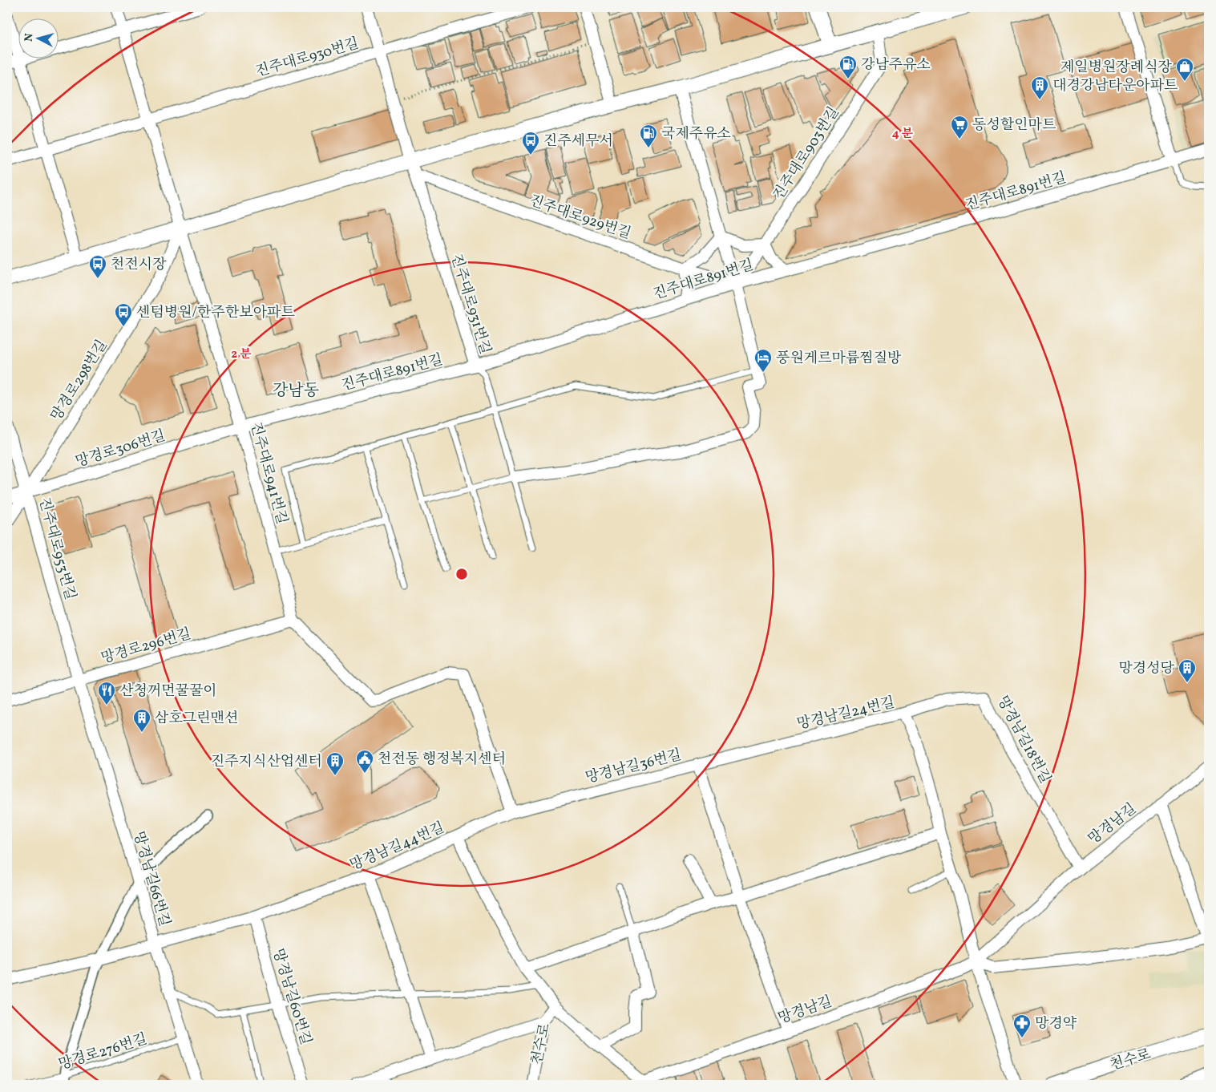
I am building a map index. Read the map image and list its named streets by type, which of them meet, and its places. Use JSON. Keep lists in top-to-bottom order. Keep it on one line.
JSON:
{"streets":{"street":["진주대로930번길","진주대로903번길","진주대로891번길","진주대로929번길","진주대로931번길","망경로298번길","망경로306번길","진주대로941번길","진주대로953번길","망경로296번길","망경남길24번길","망경남길18번길","망경남길36번길","망경남길","망경남길44번길","망경남길66번길","망경남길60번길","천수로"],"lane":["망경로276번길"]},"crossings":[["진주대로930번길","진주대로931번길"],["진주대로930번길","진주대로941번길"],["진주대로903번길","진주대로891번길"],["진주대로903번길","진주대로929번길"],["진주대로891번길","진주대로929번길"],["진주대로891번길","진주대로931번길"],["진주대로891번길","망경로306번길"],["진주대로891번길","진주대로941번길"],["진주대로929번길","진주대로931번길"],["망경로298번길","망경로306번길"],["망경로298번길","진주대로941번길"],["망경로298번길","진주대로953번길"],["망경로306번길","진주대로941번길"],["망경로306번길","진주대로953번길"],["진주대로941번길","망경로296번길"],["진주대로941번길","망경남길36번길"],["진주대로953번길","망경로296번길"],["진주대로953번길","망경남길66번길"],["망경로296번길","망경남길66번길"],["망경남길24번길","망경남길18번길"],["망경남길24번길","망경남길36번길"],["망경남길24번길","망경남길"],["망경남길18번길","망경남길"],["망경남길36번길","망경남길"],["망경남길36번길","망경남길44번길"],["망경남길","망경남길44번길"],["망경남길44번길","망경남길66번길"],["망경남길44번길","망경남길60번길"],["망경남길44번길","천수로"],["망경남길66번길","망경로276번길"]],"districts":["강남동"],"places":{"fuel station":["강남주유소","국제주유소"],"shop":["제일병원장례식장"],"building":["대경강남타운아파트","망경성당","삼호그린맨션","진주지식산업센터"],"supermarket":["동성할인마트"],"bus stop":["진주세무서","천전시장","센텀병원/한주한보아파트"],"hotel":["풍원게르마륨찜질방"],"restaurant":["산청꺼먼꿀꿀이"],"public building":["천전동 행정복지센터"],"pharmacy":["망경약"]},"north":"left","rings":["4 분","2 분"]}
